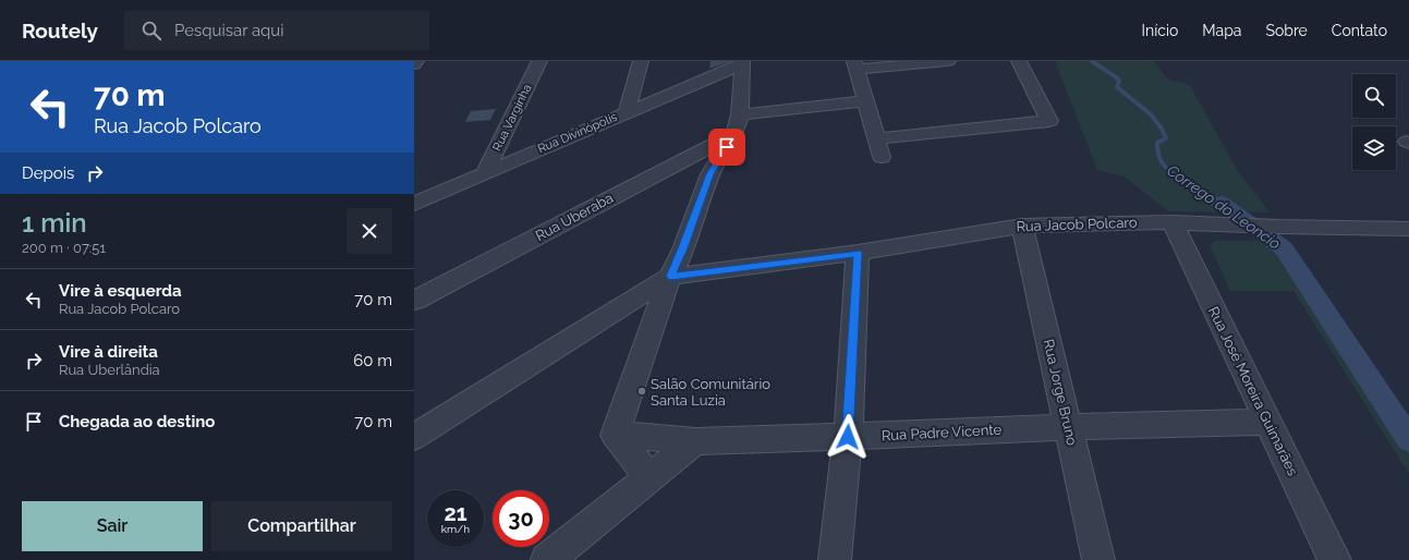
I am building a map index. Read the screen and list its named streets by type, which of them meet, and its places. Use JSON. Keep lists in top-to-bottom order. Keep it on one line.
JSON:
{"streets":{"street":["Rua Varginha","Rua Divinópolis","Rua Uberaba","Rua Jacob Polcaro","Rua José Moreira Guimarães","Rua Jorge Bruno","Rua Padre Vicente"]},"crossings":[["Rua Varginha","Rua Divinópolis"],["Rua Jacob Polcaro","Rua José Moreira Guimarães"],["Rua Jacob Polcaro","Rua Jorge Bruno"],["Rua José Moreira Guimarães","Rua Padre Vicente"],["Rua Jorge Bruno","Rua Padre Vicente"]],"water":["Corrego do Leoncio"],"places":["Salão Comunitário Santa Luzia"],"page":{"header":"Routely","search":"Pesquisar aqui","nav":["Início","Mapa","Sobre","Contato"],"turn":["70 m","Rua Jacob Polcaro"],"then":"Depois","heading":["1 min","200 m · 07:51"],"list":[{"name":"Vire à esquerda","note":"Rua Jacob Polcaro","value":"70 m"},{"name":"Vire à direita","note":"Rua Uberlândia","value":"60 m"},{"name":"Chegada ao destino","value":"70 m"}],"speed":"21 km/h","limit":"30","buttons":["Sair","Compartilhar"]}}
